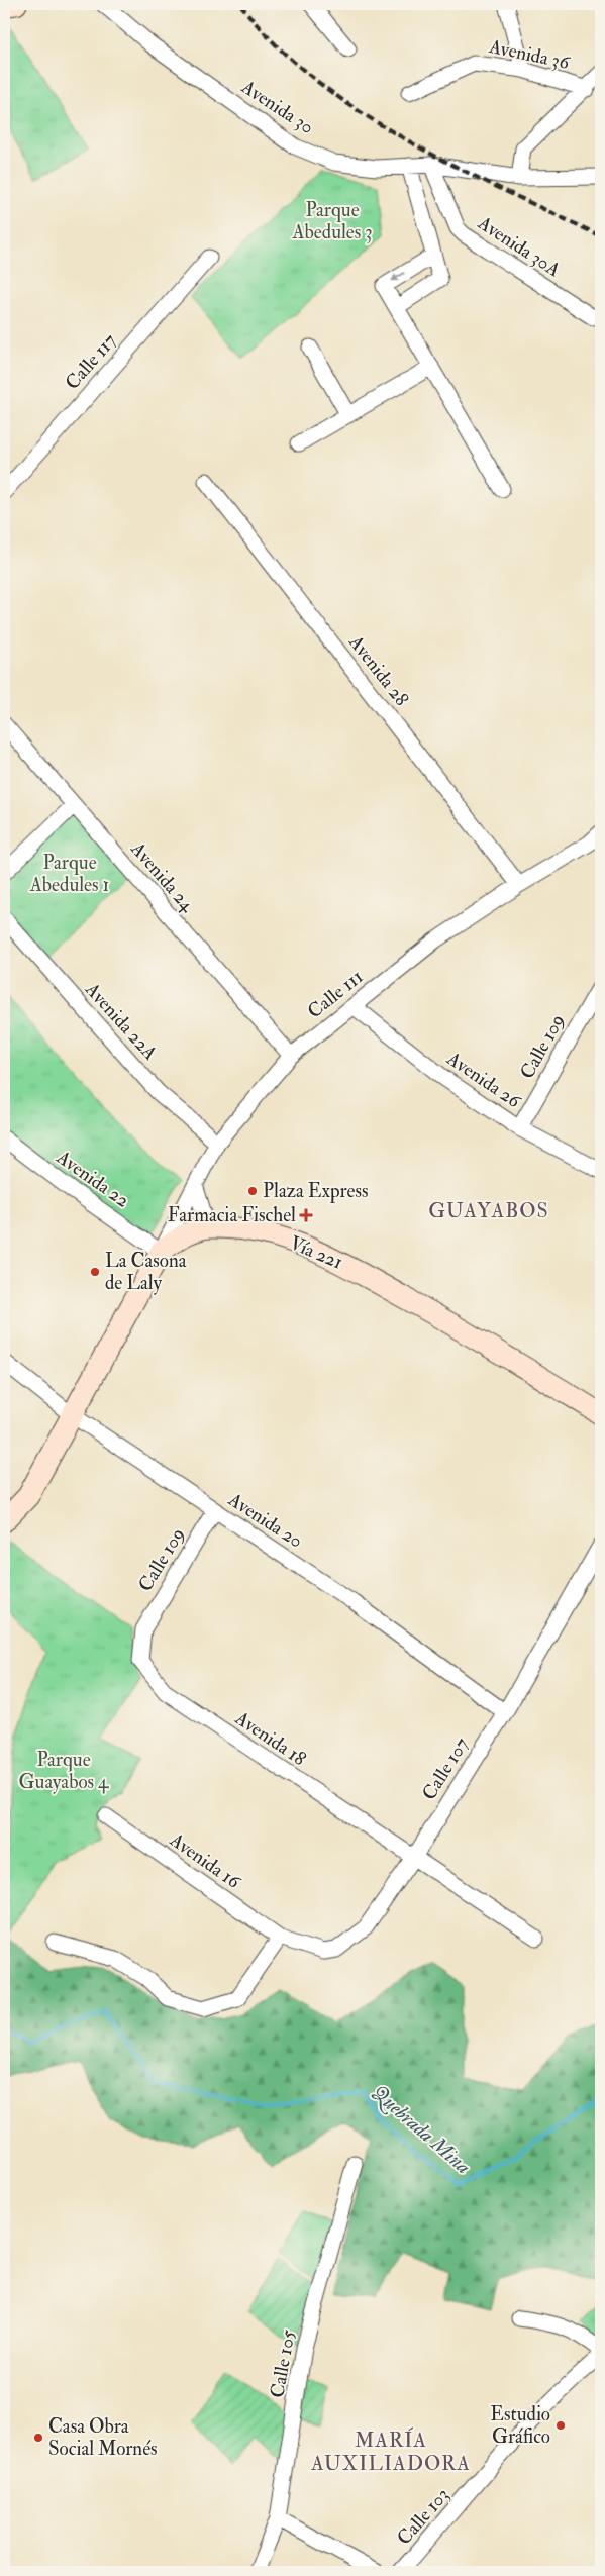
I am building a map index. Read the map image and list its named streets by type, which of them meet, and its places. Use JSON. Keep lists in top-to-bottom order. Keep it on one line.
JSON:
{"streets":{"main road":["Vía 221"],"street":["Avenida 36","Avenida 30","Avenida 30A","Calle 117","Avenida 28","Avenida 24","Calle 111","Avenida 22A","Calle 109","Avenida 26","Avenida 22","Avenida 20","Avenida 18","Calle 107","Avenida 16","Calle 105","Calle 103"]},"crossings":[["Avenida 30","Avenida 30A"],["Avenida 28","Calle 111"],["Avenida 24","Calle 111"],["Calle 111","Avenida 22A"],["Calle 111","Avenida 26"],["Calle 111","Avenida 22"],["Calle 111","Vía 221"],["Calle 109","Avenida 26"],["Calle 109","Avenida 20"],["Calle 109","Avenida 18"],["Avenida 22","Vía 221"],["Vía 221","Avenida 20"],["Avenida 20","Calle 107"],["Avenida 18","Calle 107"],["Calle 107","Avenida 16"]],"districts":["GUAYABOS","MARÍA AUXILIADORA"],"water":["Quebrada Mina"],"parks":["Parque Abedules 3","Parque Abedules 1","Parque Guayabos 4"],"places":{"other":["Plaza Express","La Casona de Laly","Estudio Gráfico","Casa Obra Social Mornés"],"health":["Farmacia Fischel"]}}
